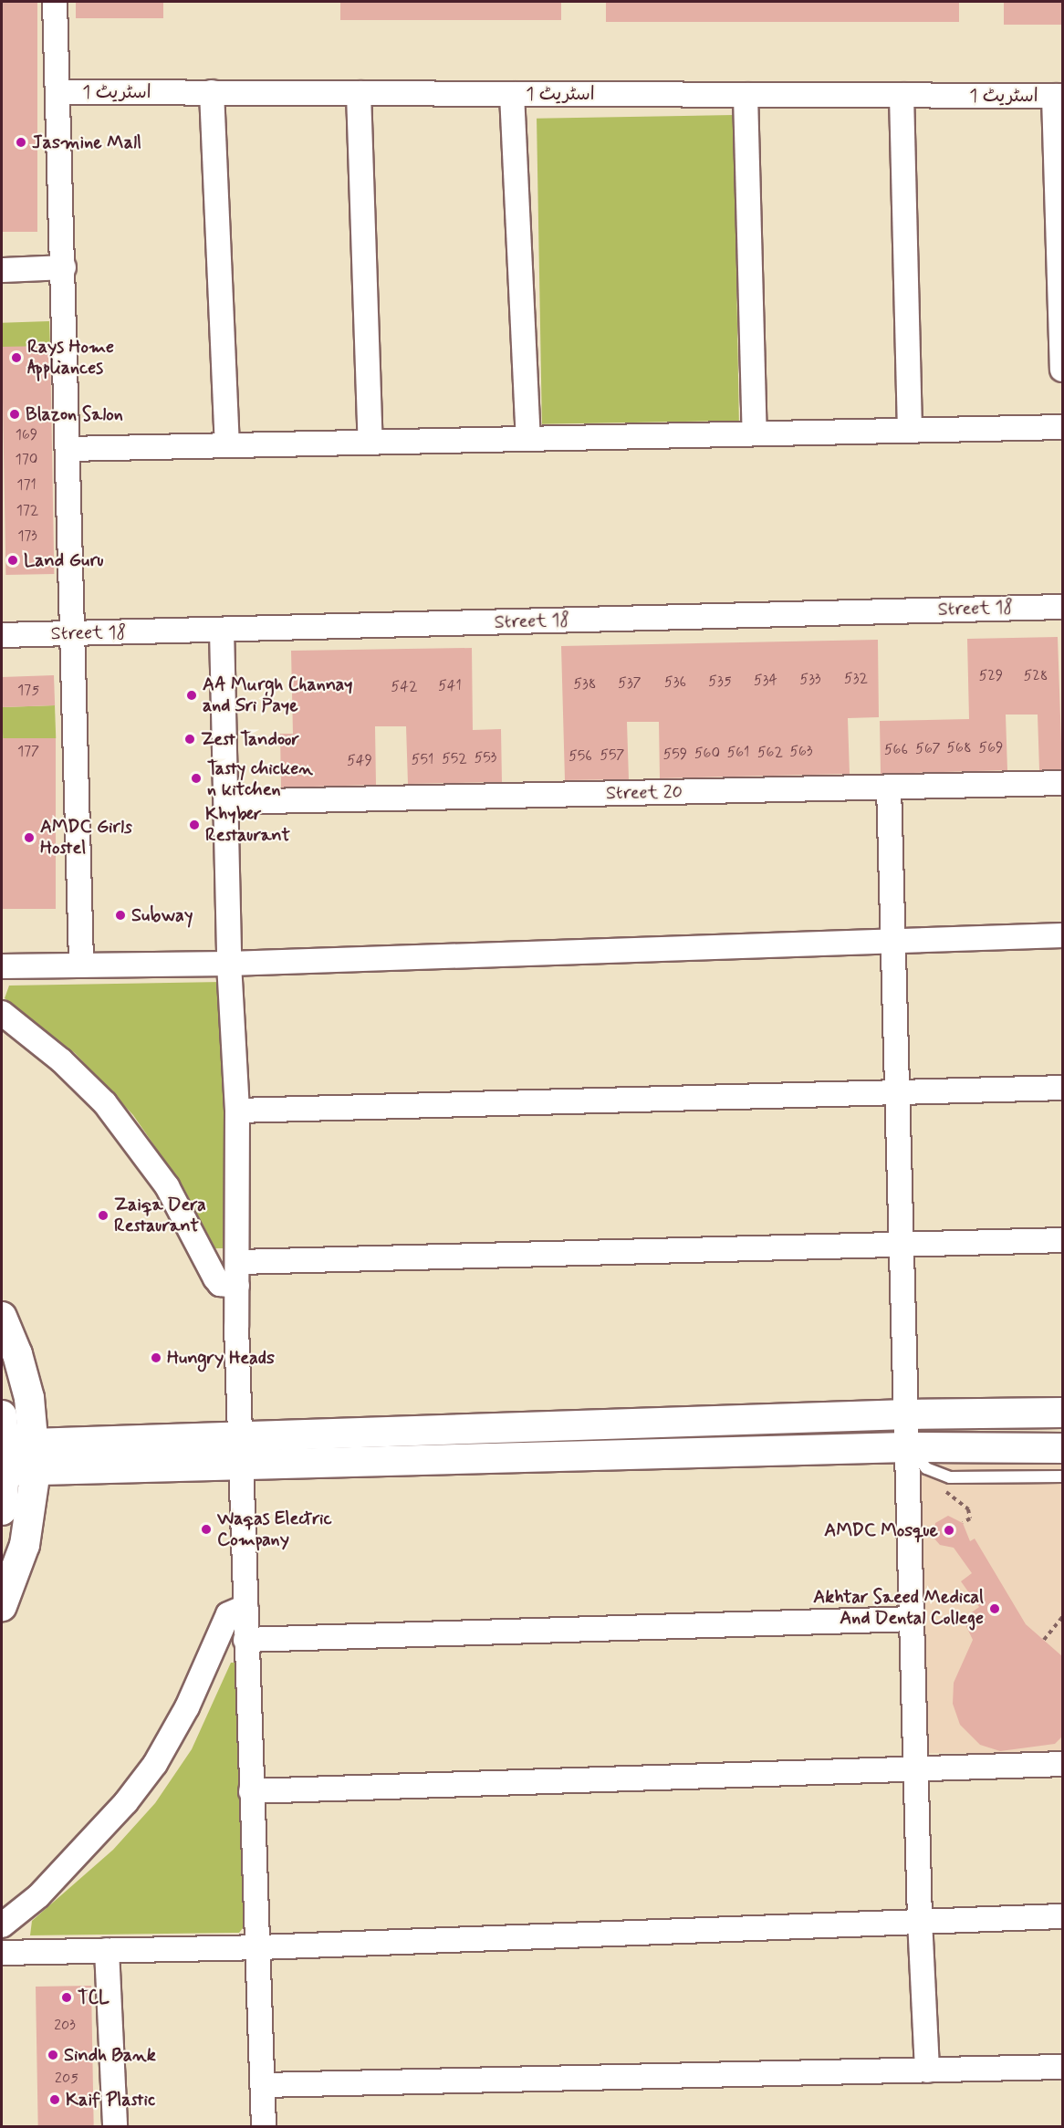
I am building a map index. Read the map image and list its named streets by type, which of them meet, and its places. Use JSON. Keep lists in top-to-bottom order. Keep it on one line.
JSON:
{"streets":{"street":["اسٹریٹ 1","Street 18","Street 20"]},"places":["Jasmine Mall","Rays Home Appliances","Blazon Salon","Land Guru","AA Murgh Channay and Sri Paye","Zest Tandoor","Tasty chicken n kitchen","Khyber Restaurant","AMDC Girls Hostel","Subway","Zaiqa Dera Restaurant","Hungry Heads","Waqas Electric Company","AMDC Mosque","Akhtar Saeed Medical And Dental College","TCL","Sindh Bank","Kaif Plastic"],"house_numbers":["169","170","171","172","173","529","528","532","533","534","535","536","537","538","541","542","175","568","569","567","566","177","563","561","562","560","559","557","556","553","552","551","549","203","205"]}
